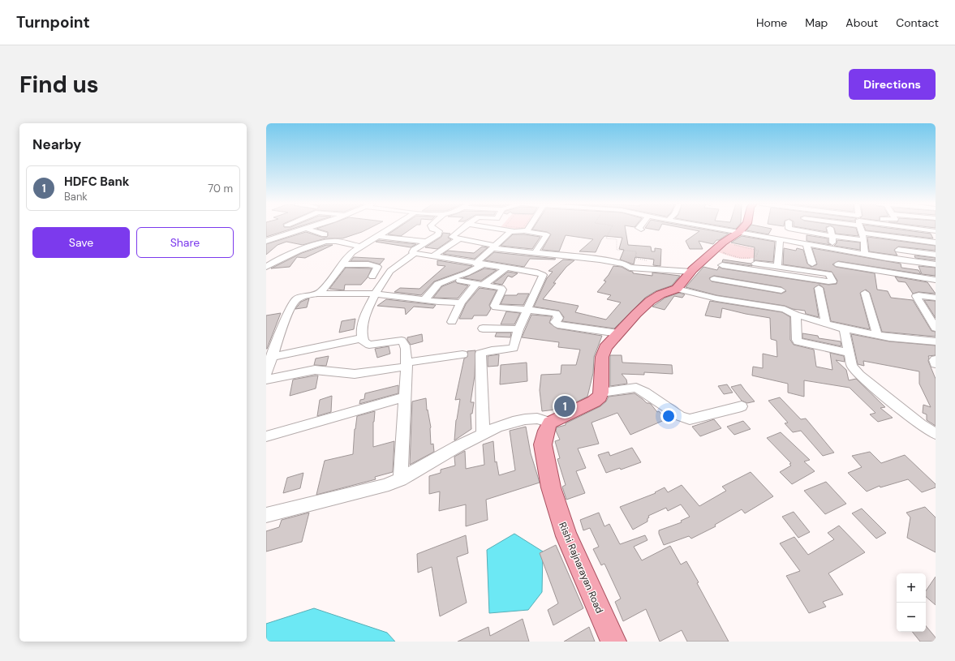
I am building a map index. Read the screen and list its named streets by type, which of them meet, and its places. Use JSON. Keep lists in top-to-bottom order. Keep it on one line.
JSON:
{"streets":{"main road":["Rishi Rajnarayan Road"]},"page":{"header":"Turnpoint","nav":["Home","Map","About","Contact"],"buttons":["Directions",["Save","Share"]],"title":"Find us","heading":"Nearby","list":[{"mark":"1","name":"HDFC Bank","note":"Bank","value":"70 m"}],"pins":"1","map_buttons":["+","−"]}}
